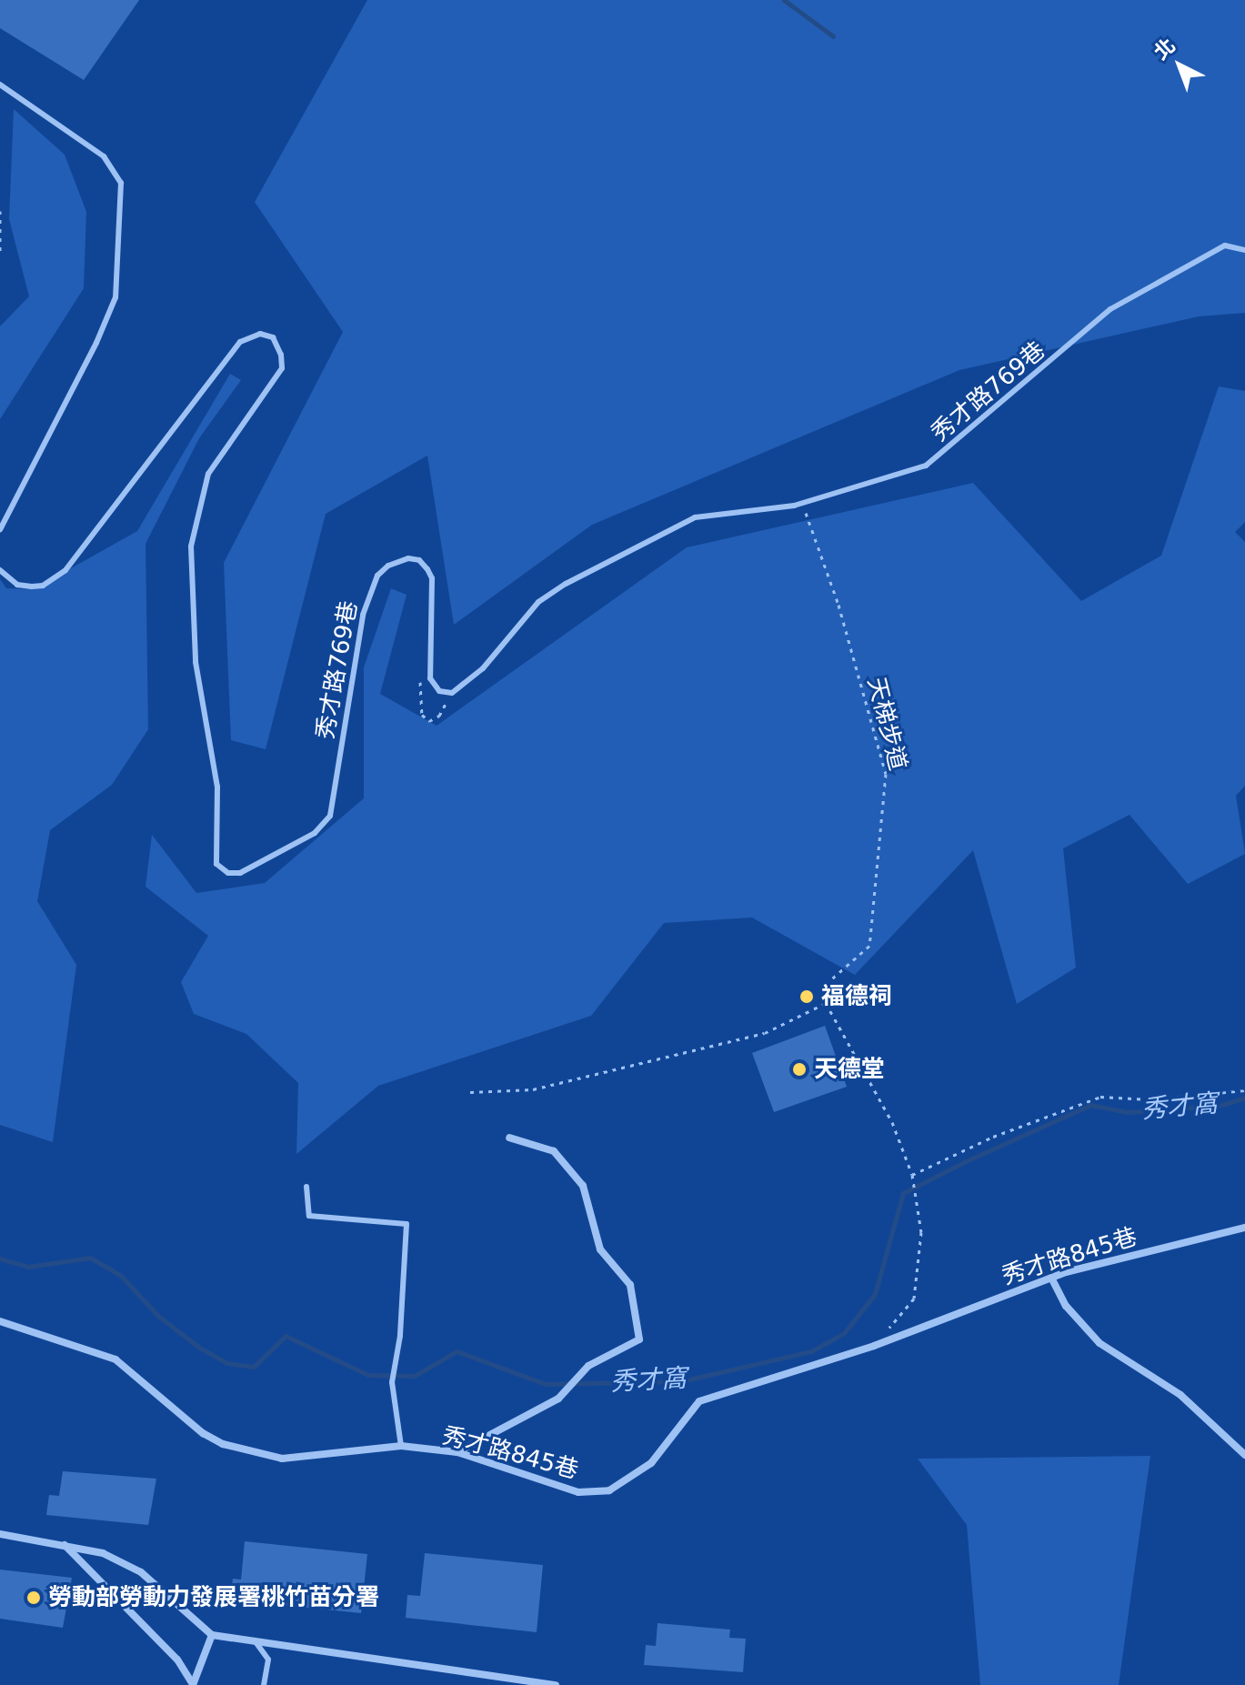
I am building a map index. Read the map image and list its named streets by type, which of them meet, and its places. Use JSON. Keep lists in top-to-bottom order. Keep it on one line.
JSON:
{"streets":{"street":["秀才路845巷"],"lane":["秀才路769巷"],"path":["天梯步道"]},"crossings":[["秀才路769巷","天梯步道"]],"water":["秀才窩"],"places":["福德祠","天德堂","勞動部勞動力發展署桃竹苗分署"],"north":"top left"}
